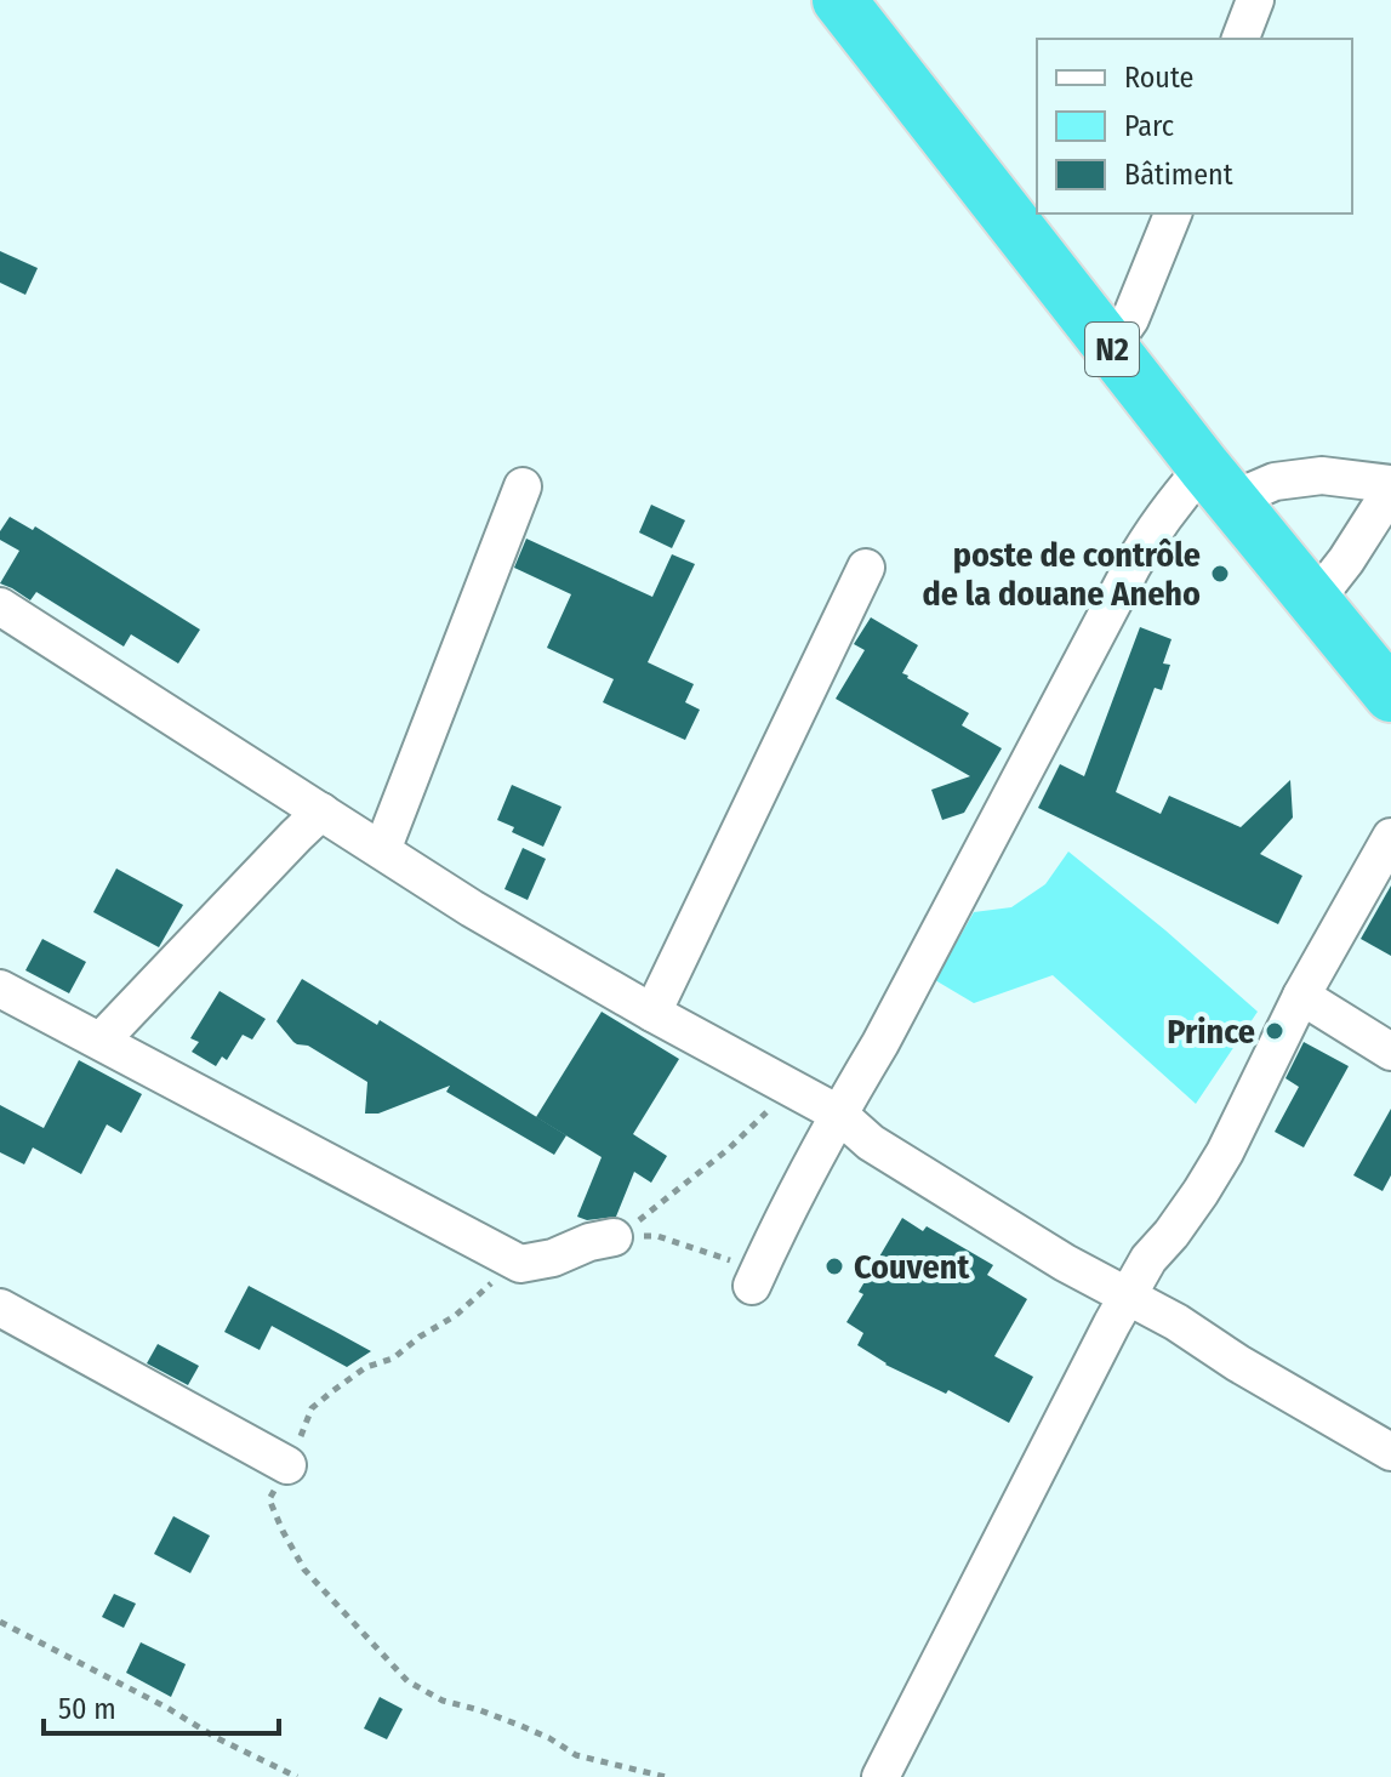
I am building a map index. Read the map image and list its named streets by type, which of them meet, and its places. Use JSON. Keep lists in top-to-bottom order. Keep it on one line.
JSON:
{"streets":{"highway":["N2"]},"places":["poste de contrôle de la douane Aneho","Prince","Couvent"],"legend":["Route","Parc","Bâtiment"],"scale_bar":"50 m"}
